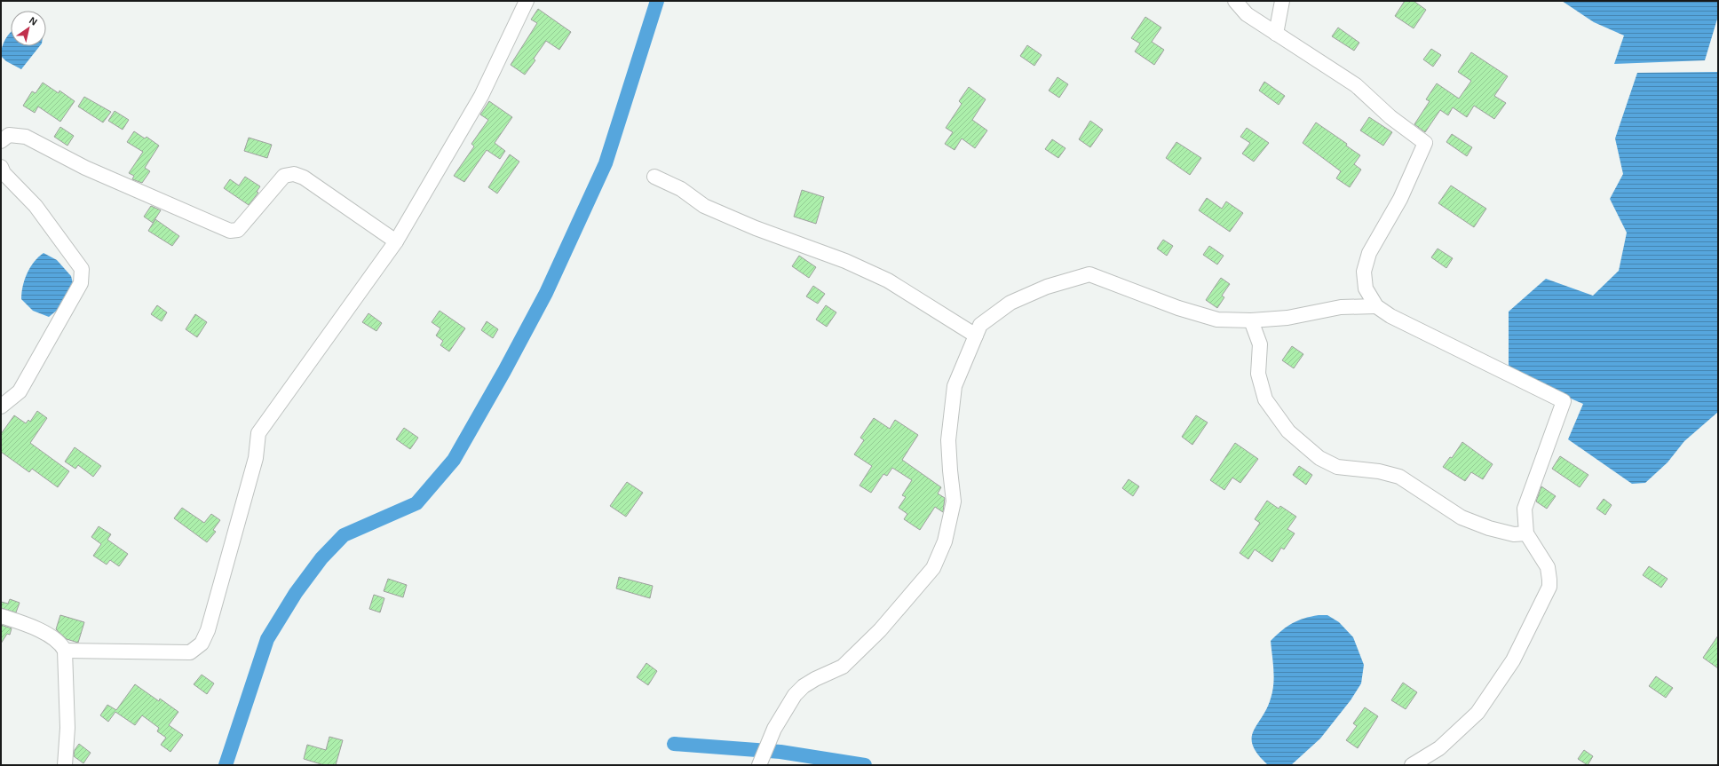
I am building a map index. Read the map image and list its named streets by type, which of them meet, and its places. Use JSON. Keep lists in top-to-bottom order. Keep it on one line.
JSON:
{"north":"top right"}
